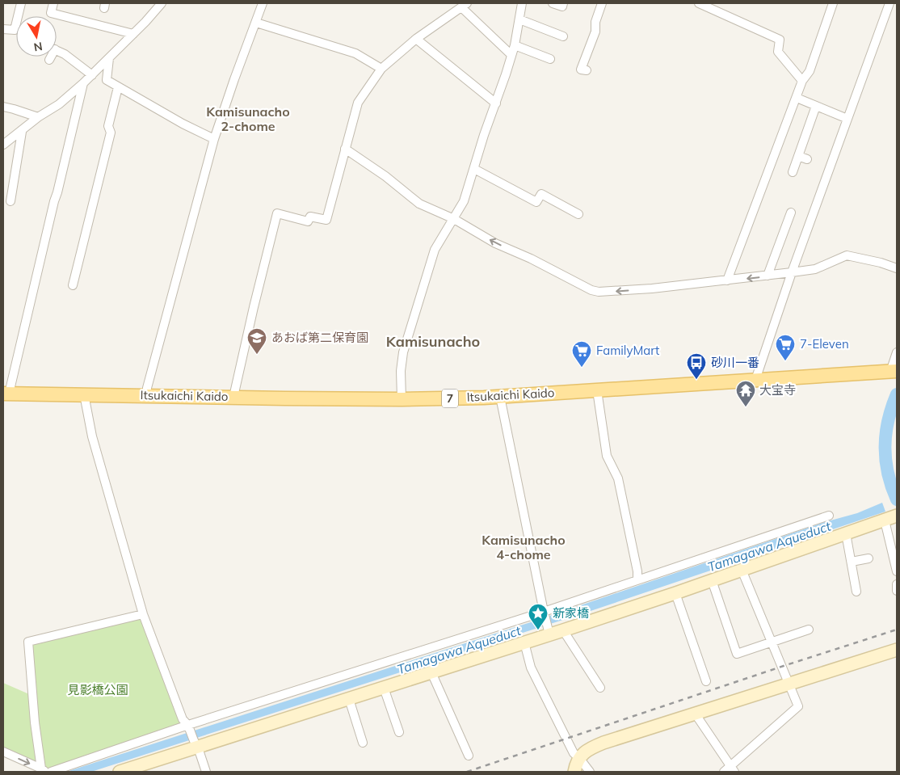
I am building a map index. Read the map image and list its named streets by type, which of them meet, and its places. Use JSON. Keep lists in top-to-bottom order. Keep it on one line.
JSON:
{"streets":{"main road":["Itsukaichi Kaido","7"]},"districts":["Kamisunacho 2-chome","Kamisunacho","Kamisunacho 4-chome"],"water":["Tamagawa Aqueduct"],"parks":["見影橋公園"],"places":{"school or university":["あおば第二保育園"],"supermarket":["7-Eleven","FamilyMart"],"bus stop":["砂川一番"],"temple":["大宝寺"],"place":["新家橋"]},"north":"bottom"}
